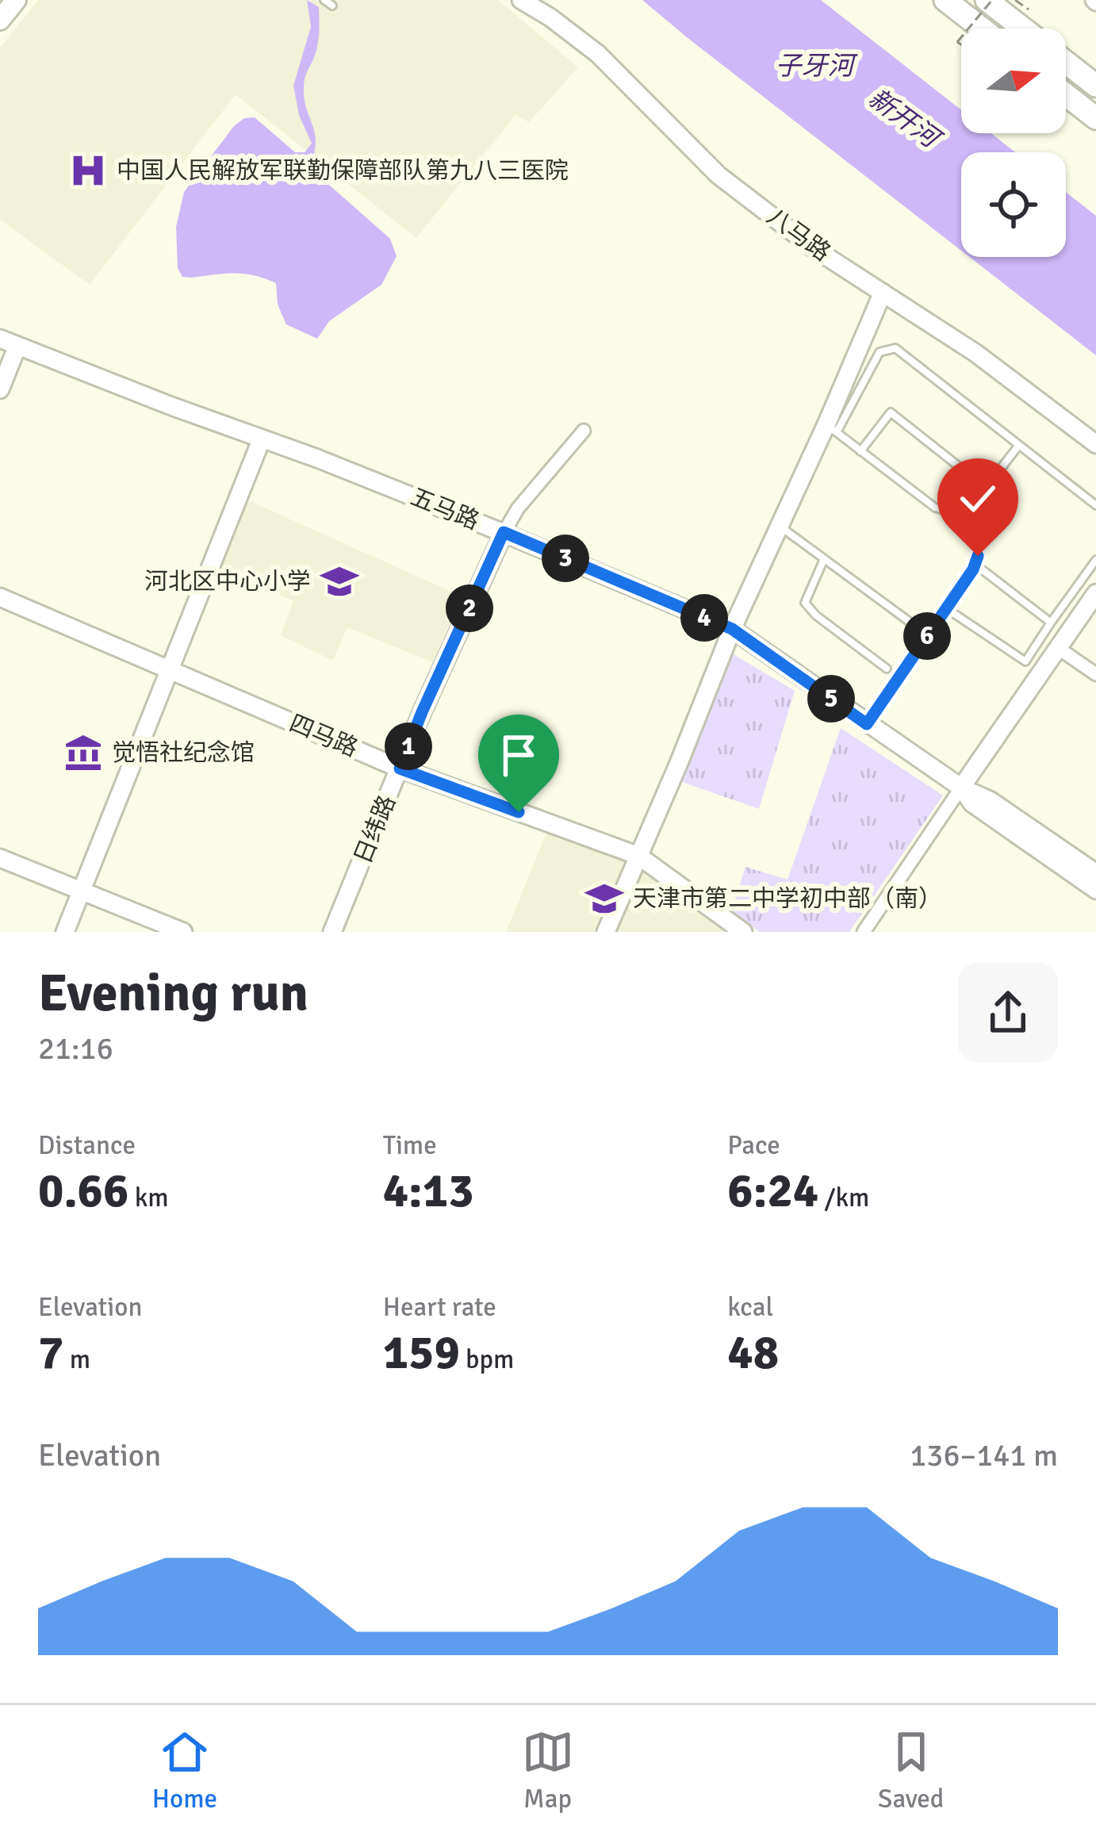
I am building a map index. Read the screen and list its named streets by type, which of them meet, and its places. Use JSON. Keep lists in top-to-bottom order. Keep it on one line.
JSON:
{"streets":{"street":["八马路","五马路","四马路","日纬路"]},"crossings":[["五马路","日纬路"],["四马路","日纬路"]],"water":["子牙河","新开河"],"places":{"hospital":["中国人民解放军联勤保障部队第九八三医院"],"school or university":["河北区中心小学","天津市第二中学初中部（南）"],"museum":["觉悟社纪念馆"]},"north":"right","page":{"pins":["3","2","4","6","5","1"],"heading":["Evening run","21:16"],"stats":[["Distance","0.66 km"],["Time","4:13"],["Pace","6:24 /km"],["Elevation","7 m"],["Heart rate","159 bpm"],["kcal","48"]],"chart":["Elevation","136–141 m"],"tabs":["Home","Map","Saved"]}}
